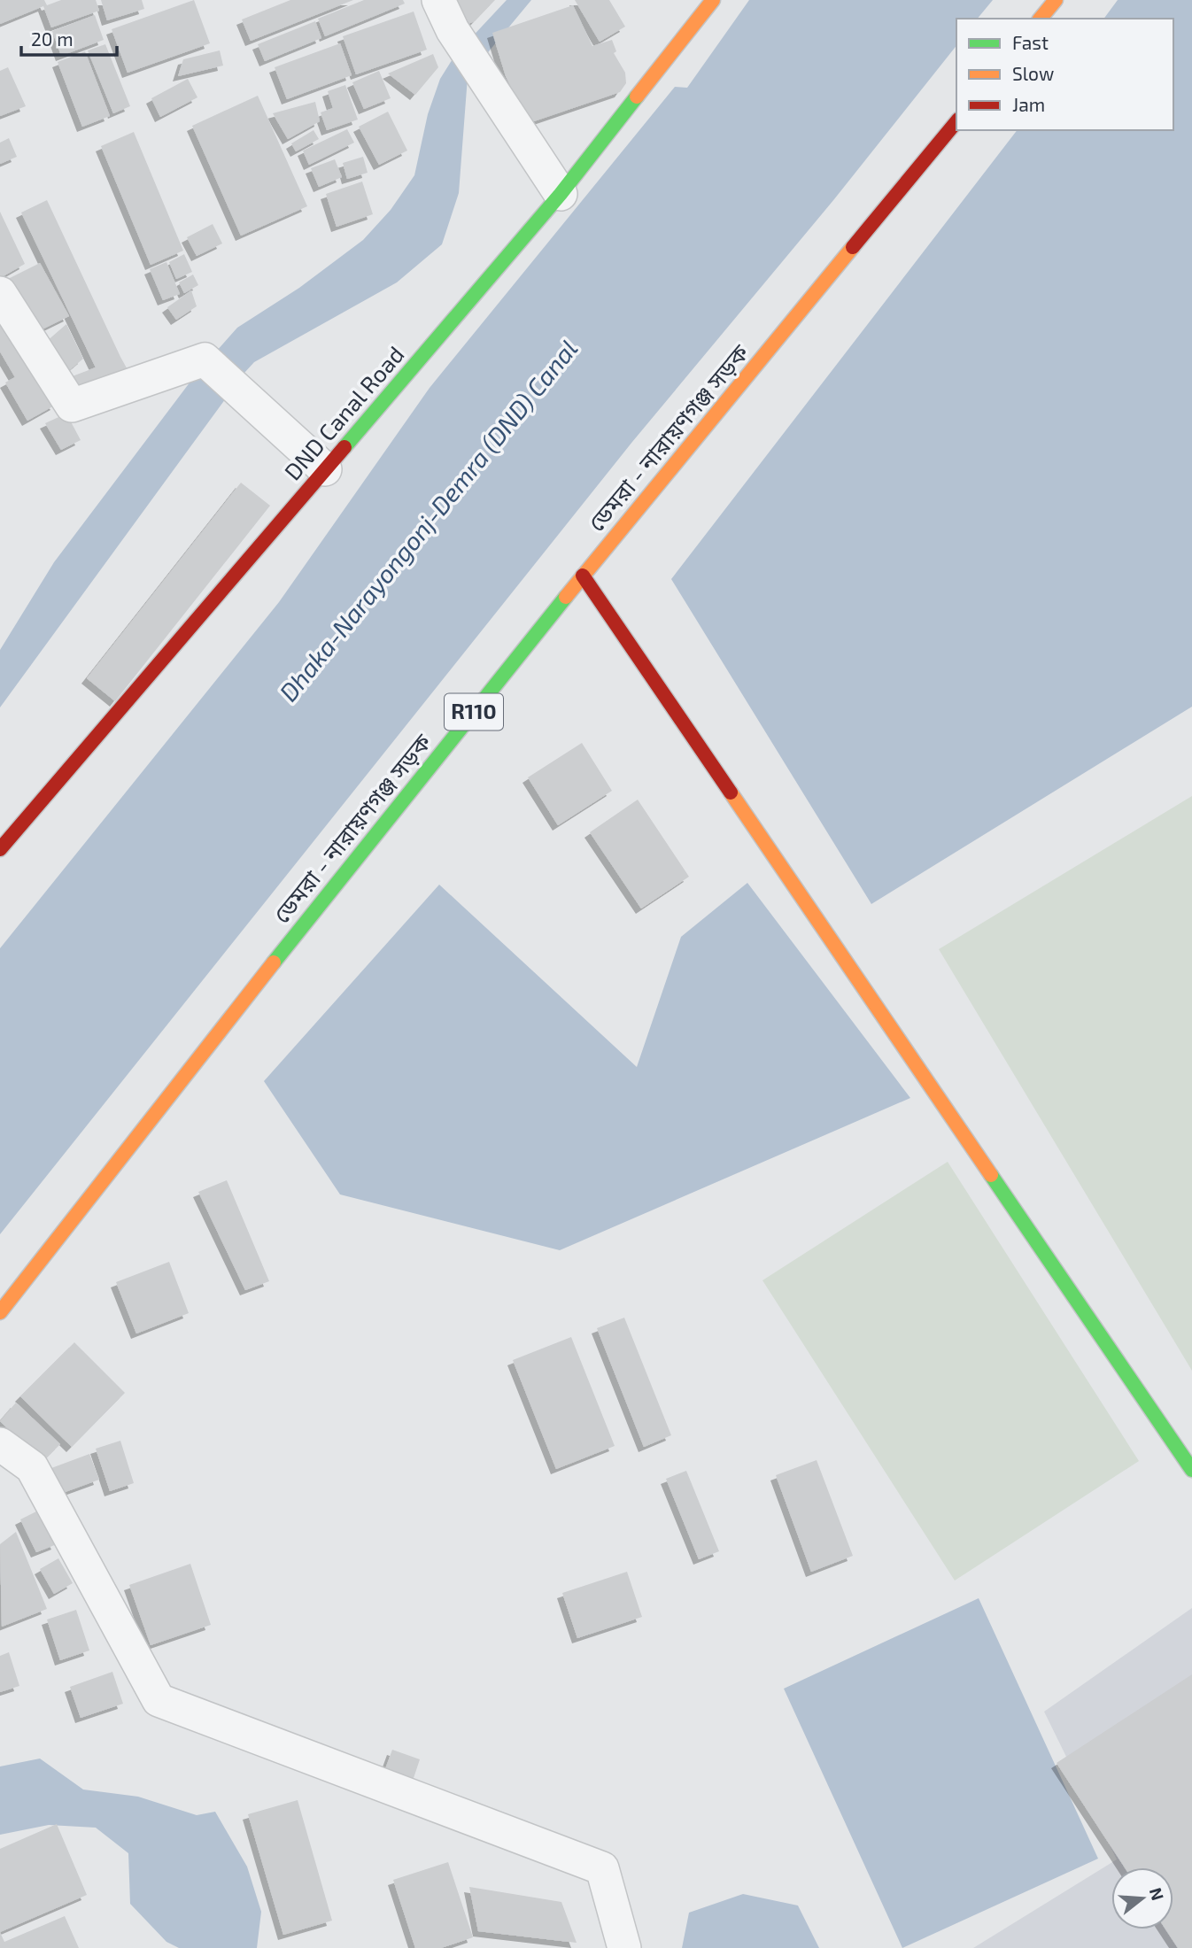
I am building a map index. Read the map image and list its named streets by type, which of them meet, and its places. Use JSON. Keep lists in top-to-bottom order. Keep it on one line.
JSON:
{"streets":{"street":["DND Canal Road","ডেমরা - নারায়ণগঞ্জ সড়ক","R110"]},"water":["Dhaka-Narayongonj-Demra (DND) Canal"],"legend":["Fast","Slow","Jam"],"scale_bar":"20 m","north":"right"}
